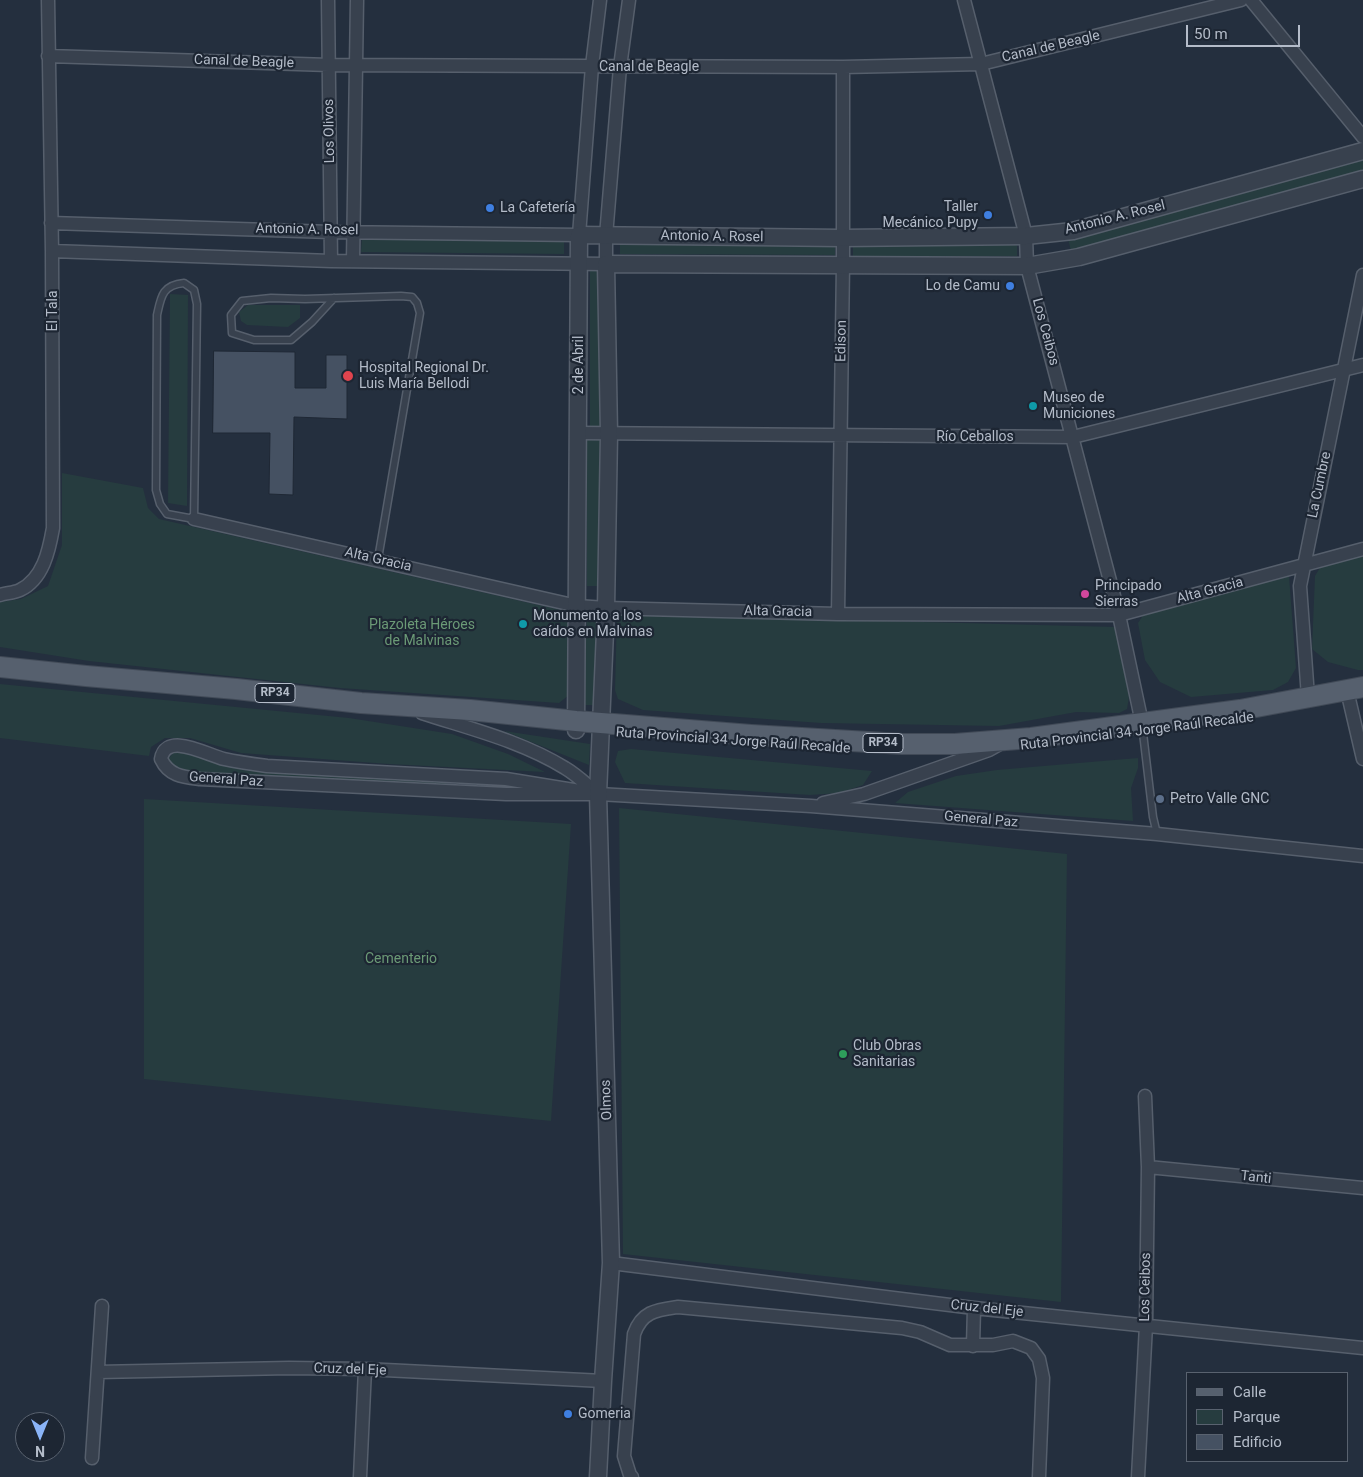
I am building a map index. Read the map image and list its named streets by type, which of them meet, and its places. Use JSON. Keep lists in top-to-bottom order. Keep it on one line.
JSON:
{"streets":{"main road":["RP34","Ruta Provincial 34 Jorge Raúl Recalde"],"street":["Canal de Beagle","Los Olivos","Antonio A. Rosel","El Tala","Los Ceibos","Edison","2 de Abril","Río Ceballos","La Cumbre","Alta Gracia","General Paz","Olmos","Tanti","Cruz del Eje"]},"crossings":[["Canal de Beagle","Los Olivos"],["Canal de Beagle","El Tala"],["Canal de Beagle","Los Ceibos"],["Canal de Beagle","Edison"],["Canal de Beagle","2 de Abril"],["Los Olivos","Antonio A. Rosel"],["Antonio A. Rosel","El Tala"],["Antonio A. Rosel","Los Ceibos"],["Antonio A. Rosel","Edison"],["Antonio A. Rosel","2 de Abril"],["Los Ceibos","Río Ceballos"],["Los Ceibos","Alta Gracia"],["Los Ceibos","Ruta Provincial 34 Jorge Raúl Recalde"],["Los Ceibos","Tanti"],["Los Ceibos","Cruz del Eje"],["Edison","Río Ceballos"],["Edison","Alta Gracia"],["2 de Abril","Río Ceballos"],["2 de Abril","Alta Gracia"],["2 de Abril","Ruta Provincial 34 Jorge Raúl Recalde"],["2 de Abril","Olmos"],["Río Ceballos","La Cumbre"],["La Cumbre","Alta Gracia"],["La Cumbre","Ruta Provincial 34 Jorge Raúl Recalde"],["Ruta Provincial 34 Jorge Raúl Recalde","Olmos"],["General Paz","Olmos"],["Olmos","Cruz del Eje"]],"parks":["Plazoleta Héroes de Malvinas","Cementerio"],"places":["La Cafetería","Taller Mecánico Pupy","Lo de Camu","Hospital Regional Dr. Luis María Bellodi","Museo de Municiones","Principado Sierras","Monumento a los caídos en Malvinas","Petro Valle GNC","Club Obras Sanitarias","Gomeria"],"legend":["Calle","Parque","Edificio"],"scale_bar":"50 m","north":"bottom"}
